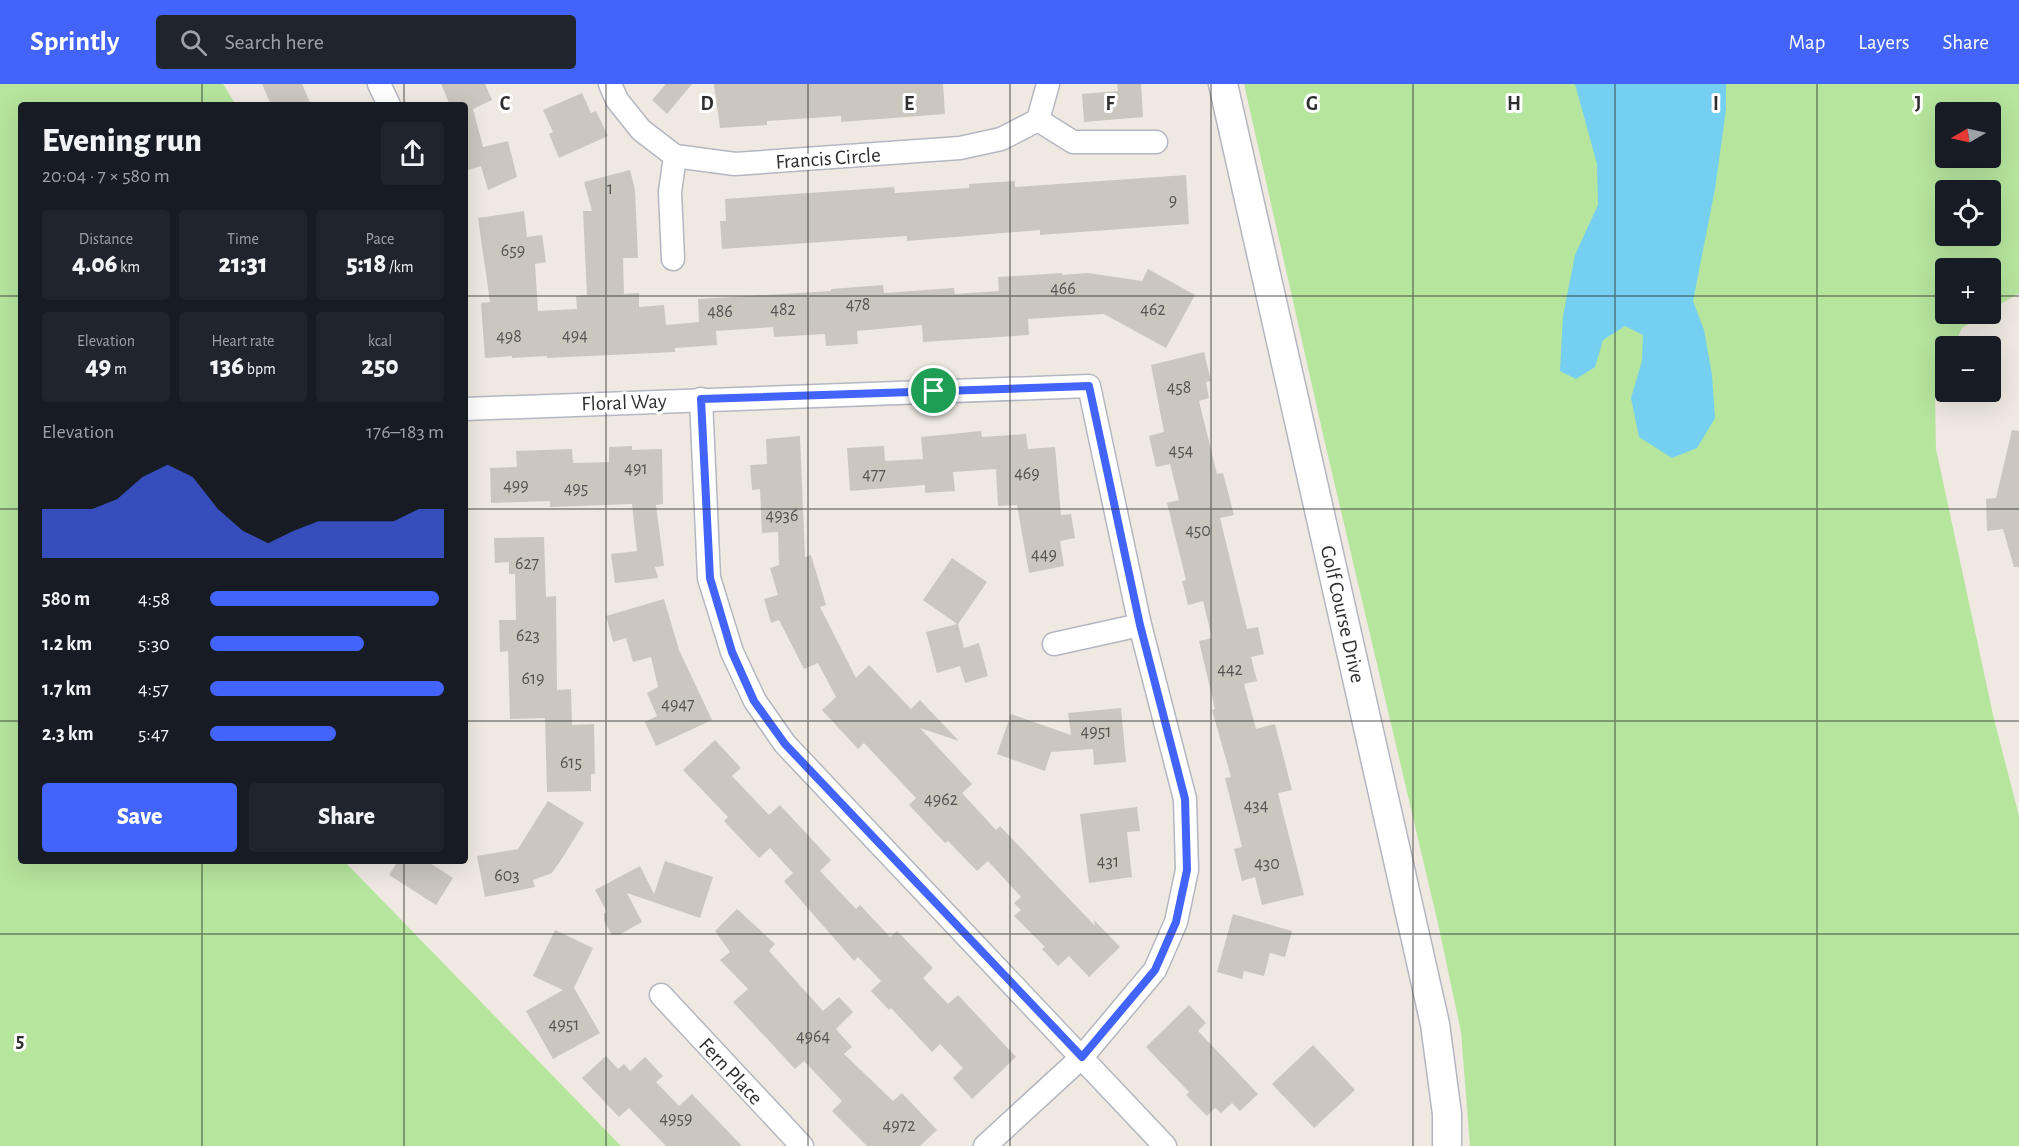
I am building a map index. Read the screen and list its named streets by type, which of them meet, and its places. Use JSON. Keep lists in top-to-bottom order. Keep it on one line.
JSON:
{"streets":{"street":["Francis Circle","Floral Way","Golf Course Drive","Fern Place"]},"house_numbers":["1","9","659","466","478","482","462","486","494","498","458","454","491","469","477","499","495","4936","450","449","627","623","442","619","4947","4951","615","4962","434","431","430","603","4951","4964","4959","4972"],"north":"left","page":{"header":"Sprintly","search":"Search here","nav":["Map","Layers","Share"],"map_buttons":["+","−"],"heading":["Evening run","20:04 · 7 × 580 m"],"stats":[["Distance","4.06 km"],["Time","21:31"],["Pace","5:18 /km"],["Elevation","49 m"],["Heart rate","136 bpm"],["kcal","250"]],"chart":["Elevation","176–183 m"],"list":[{"name":"580 m","note":"4:58"},{"name":"1.2 km","note":"5:30"},{"name":"1.7 km","note":"4:57"},{"name":"2.3 km","note":"5:47"}],"buttons":["Save","Share"]},"grid":{"columns":["C","D","E","F","G","H","I","J"],"rows":["5"]}}
